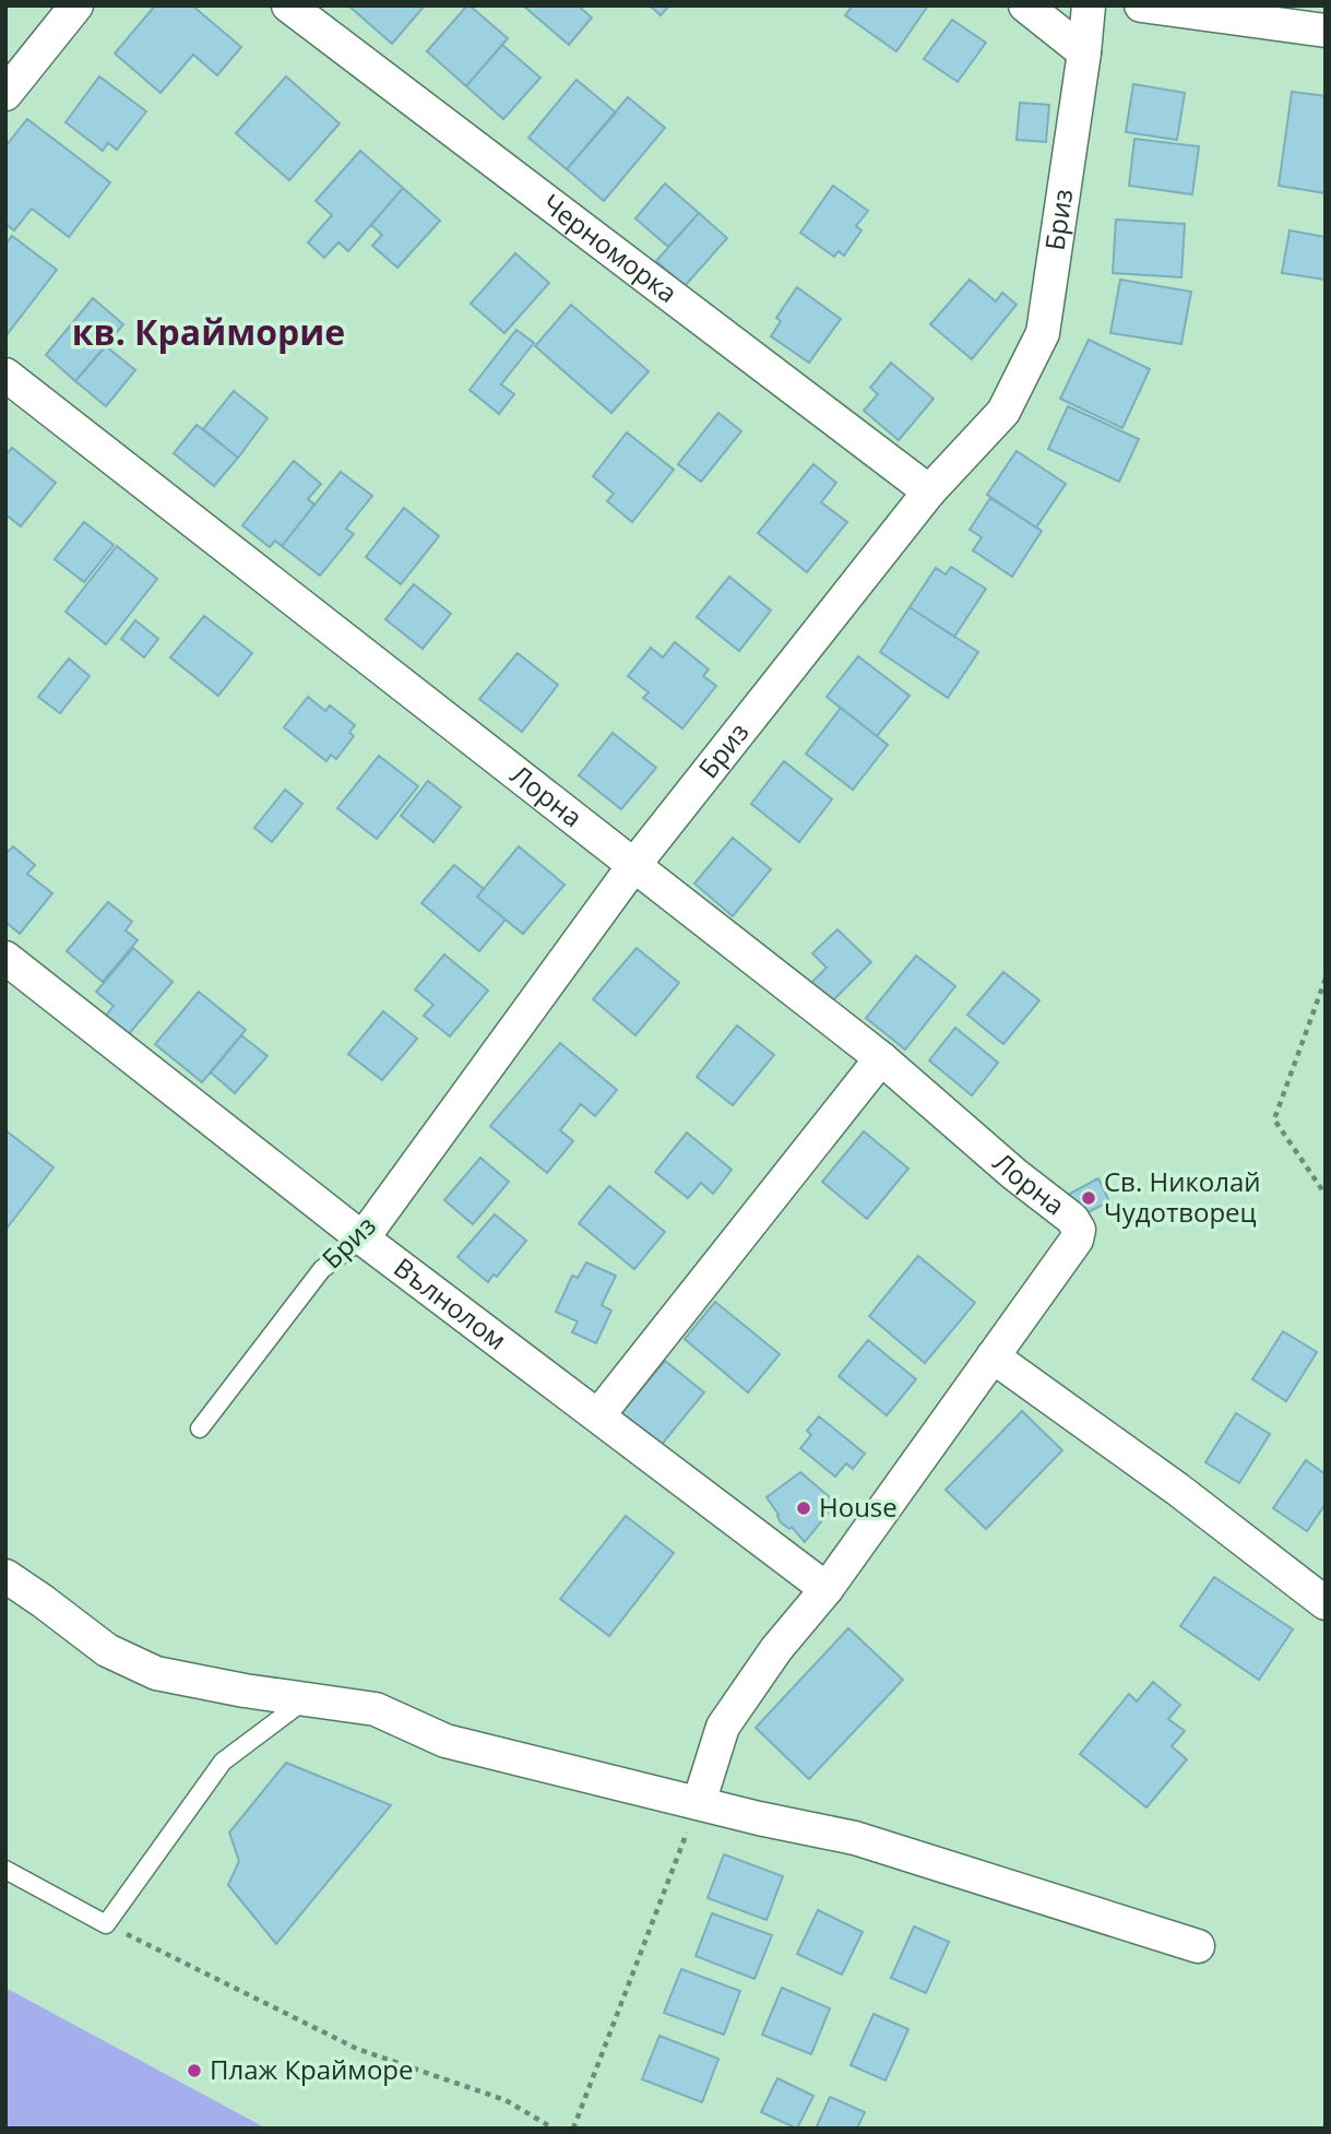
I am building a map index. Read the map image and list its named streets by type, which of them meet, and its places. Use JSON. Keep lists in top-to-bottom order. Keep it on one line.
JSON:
{"streets":{"street":["Бриз","Черноморка","Лорна","Вълнолом"]},"crossings":[["Бриз","Черноморка"],["Бриз","Лорна"],["Бриз","Вълнолом"]],"districts":["кв. Крайморие"],"places":["Св. Николай Чудотворец","House","Плaж Крайморе"]}
